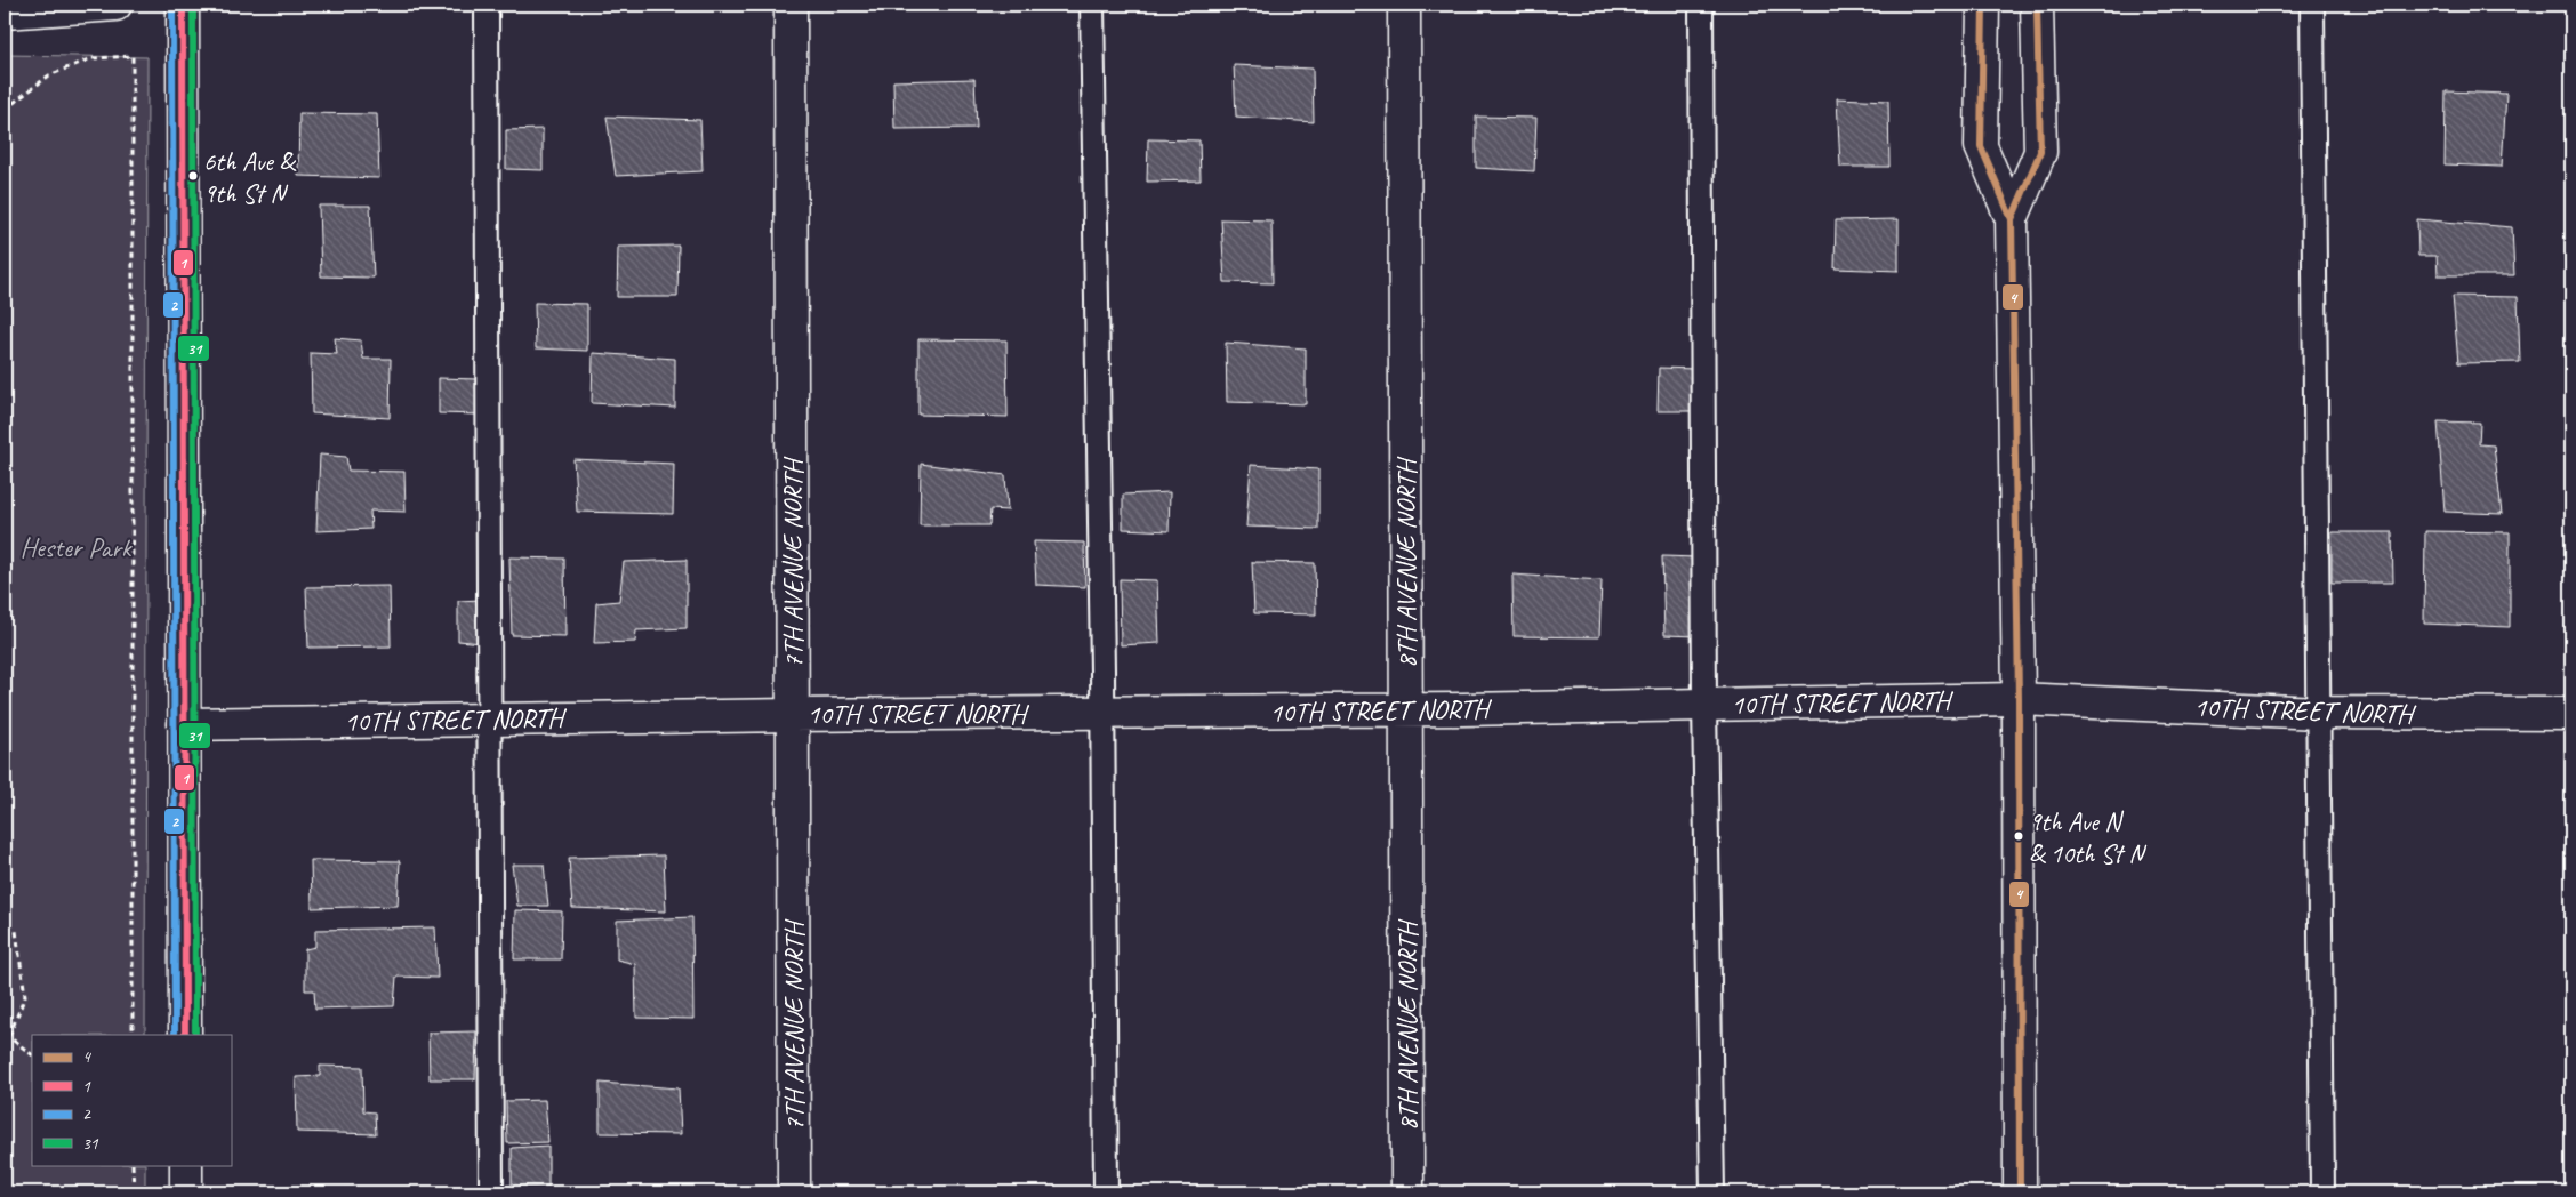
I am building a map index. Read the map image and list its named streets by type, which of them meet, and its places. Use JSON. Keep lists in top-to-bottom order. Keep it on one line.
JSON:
{"streets":{"street":["7TH AVENUE NORTH","8TH AVENUE NORTH","10TH STREET NORTH"]},"crossings":[["7TH AVENUE NORTH","10TH STREET NORTH"],["8TH AVENUE NORTH","10TH STREET NORTH"]],"parks":["Hester Park"],"places":["6th Ave & 9th St N","9th Ave N & 10th St N"],"lines":["transit line 4","transit line 1","transit line 2","transit line 31"],"legend":["4","1","2","31"]}
